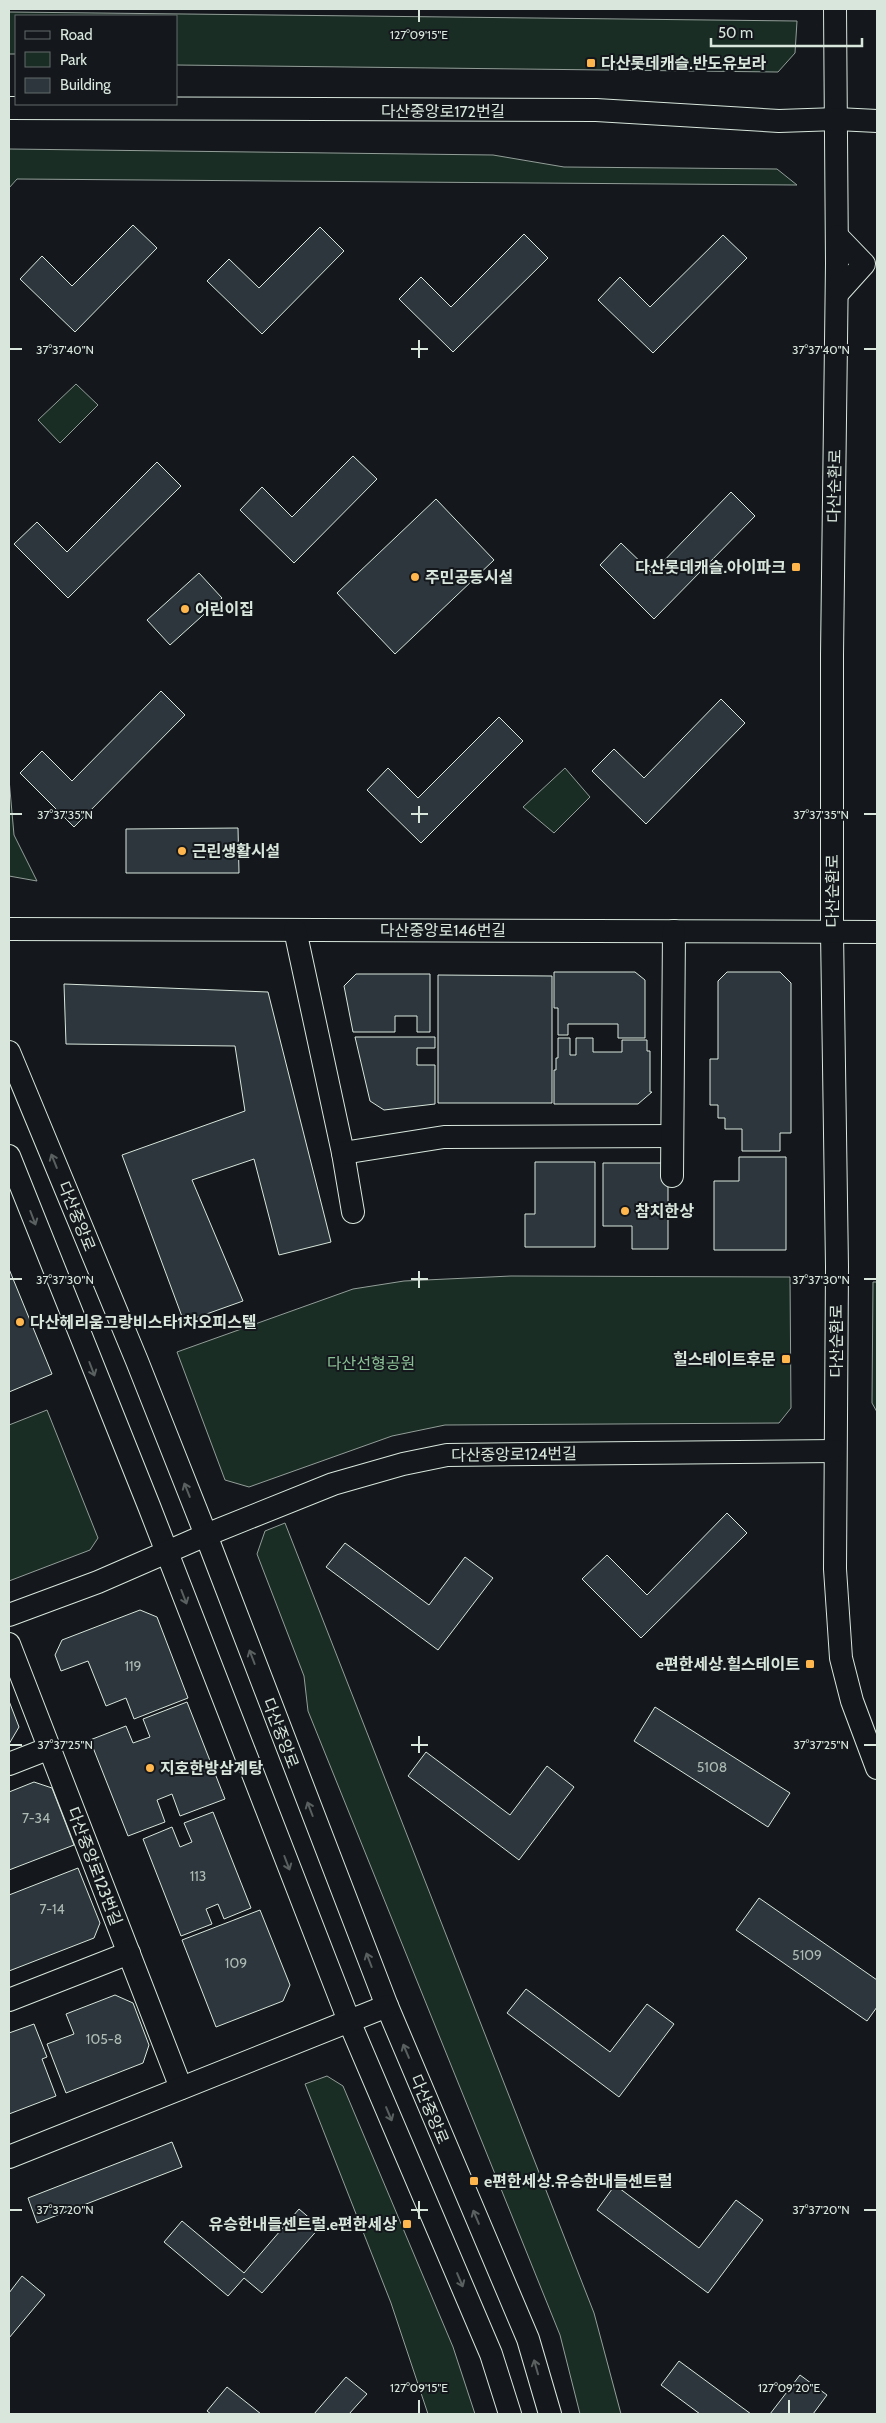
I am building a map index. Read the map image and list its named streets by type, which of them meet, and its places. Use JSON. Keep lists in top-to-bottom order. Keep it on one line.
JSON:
{"streets":{"street":["다산중앙로172번길","다산순환로","다산중앙로146번길","다산중앙로","다산중앙로124번길","다산중앙로123번길"]},"crossings":[["다산중앙로172번길","다산순환로"],["다산순환로","다산중앙로146번길"],["다산순환로","다산중앙로124번길"],["다산중앙로","다산중앙로124번길"]],"parks":["다산선형공원"],"places":{"transit":["다산롯데캐슬.반도유보라","다산롯데캐슬.아이파크","힐스테이트후문","e편한세상.힐스테이트","e편한세상.유승한내들센트럴","유승한내들센트럴.e편한세상"],"other":["주민공동시설","어린이집","근린생활시설","참치한상","다산헤리움그랑비스타1차오피스텔","지호한방삼계탕"]},"house_numbers":["119","5108","7-34","113","7-14","5109","109","105-8"],"legend":["Road","Park","Building"],"scale_bar":"50 m","coordinates":["127°09'15\"E","37°37'40\"N","37°37'35\"N","37°37'30\"N","37°37'25\"N","37°37'20\"N","127°09'20\"E"]}
